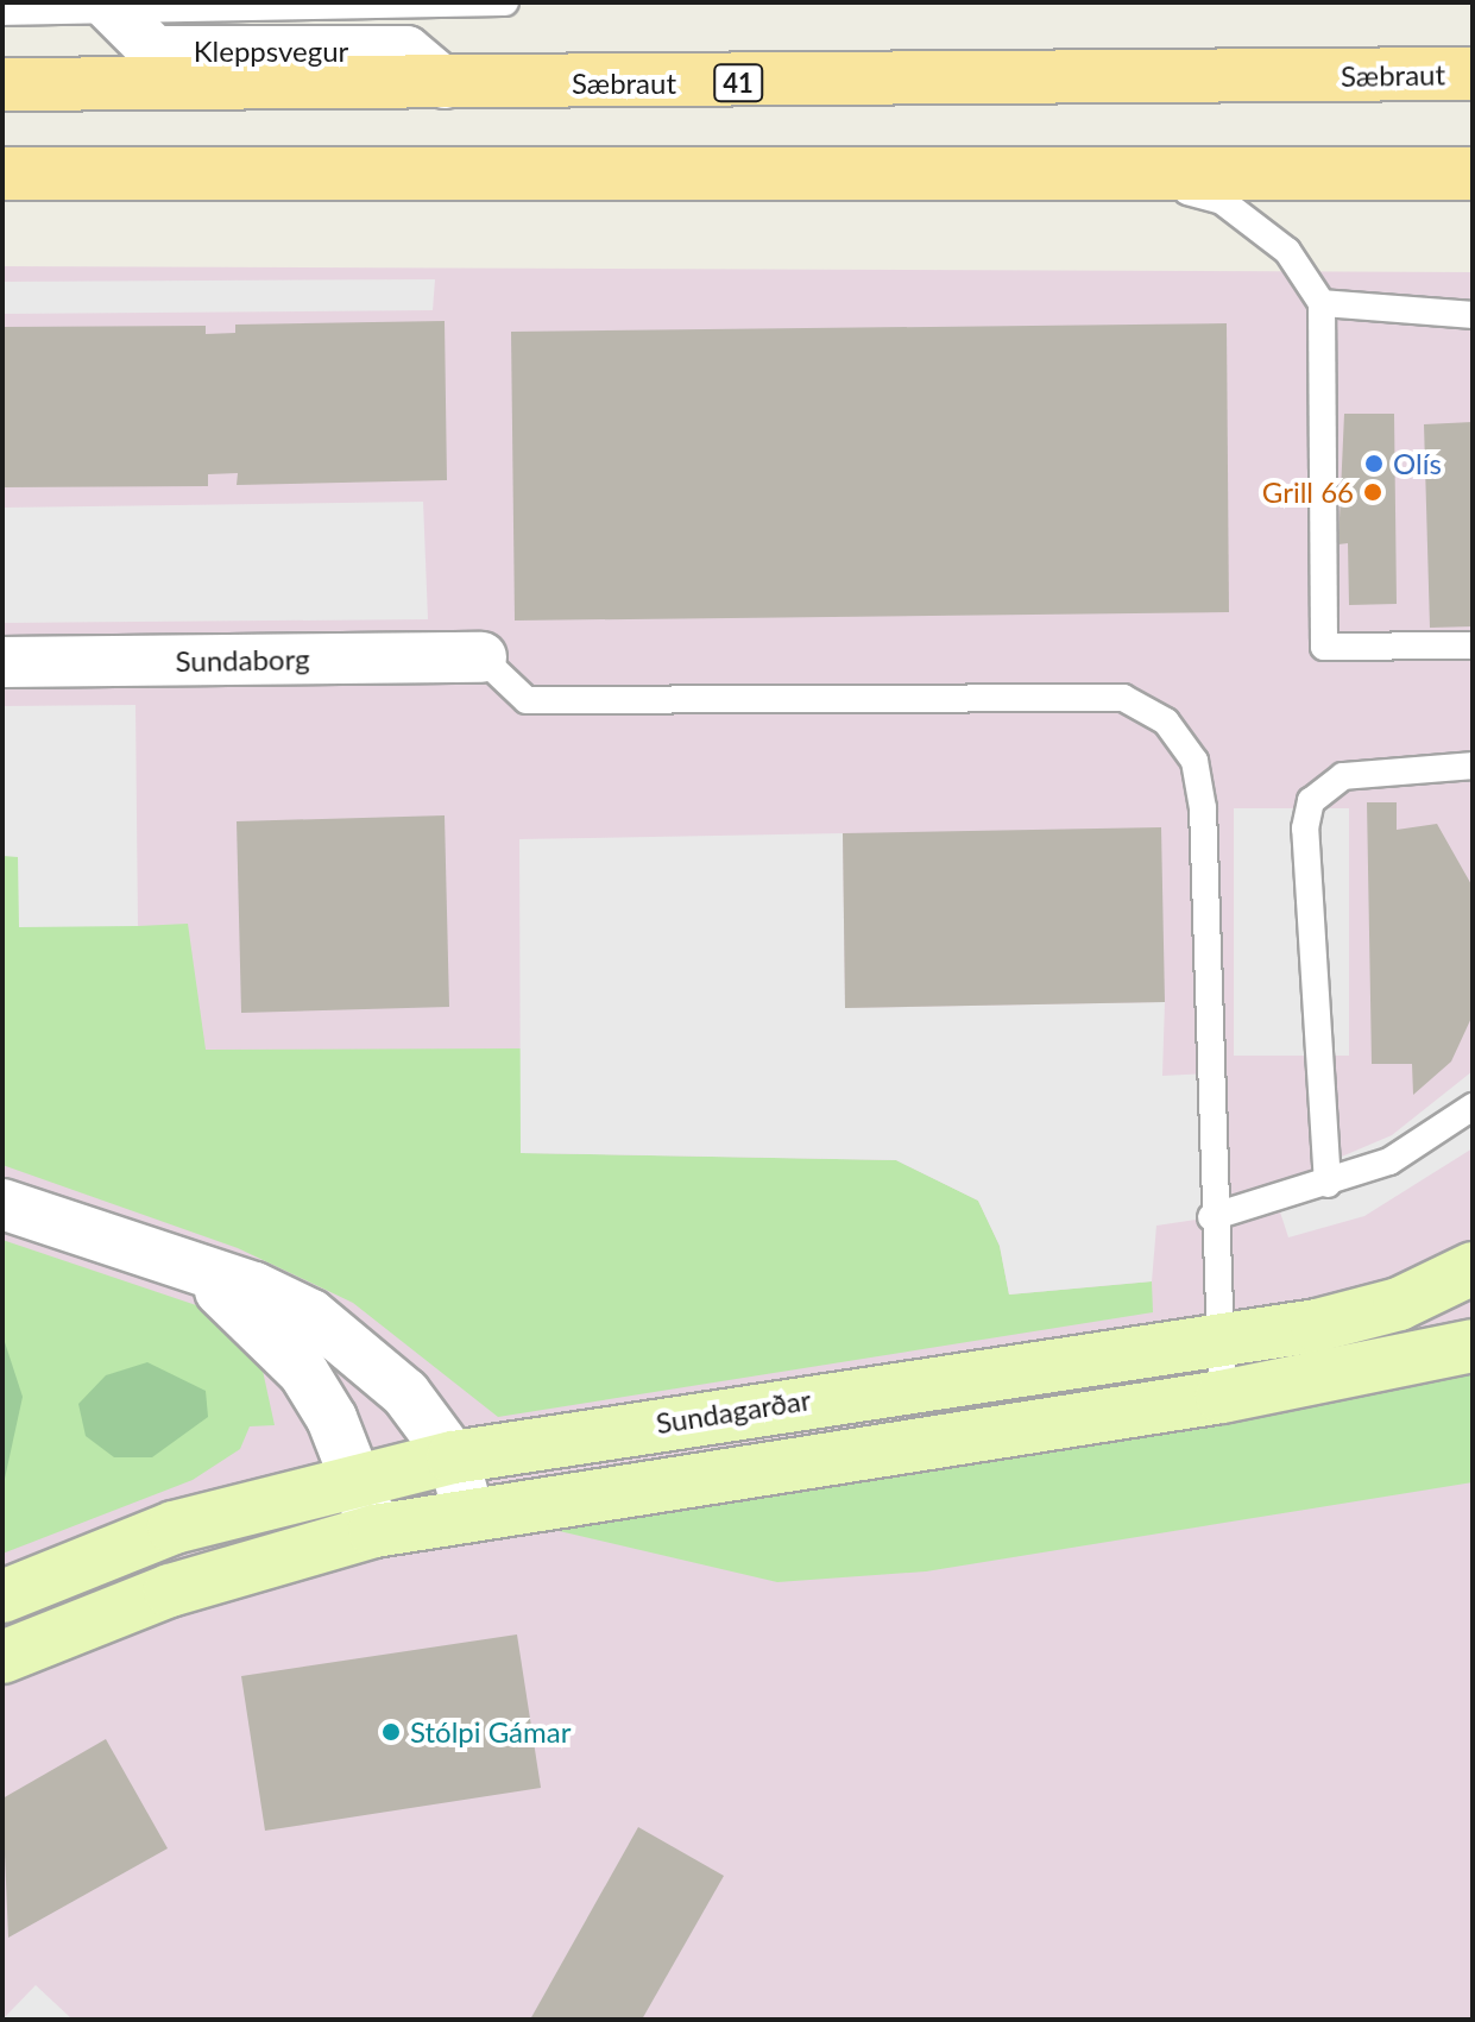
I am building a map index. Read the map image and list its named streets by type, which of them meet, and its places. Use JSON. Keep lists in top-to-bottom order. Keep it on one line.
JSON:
{"streets":{"main road":["Sæbraut","41","Sundagarðar"],"street":["Kleppsvegur","Sundaborg"]},"crossings":[["Kleppsvegur","Sæbraut"]],"places":["Olís","Grill 66","Stólpi Gámar"]}
